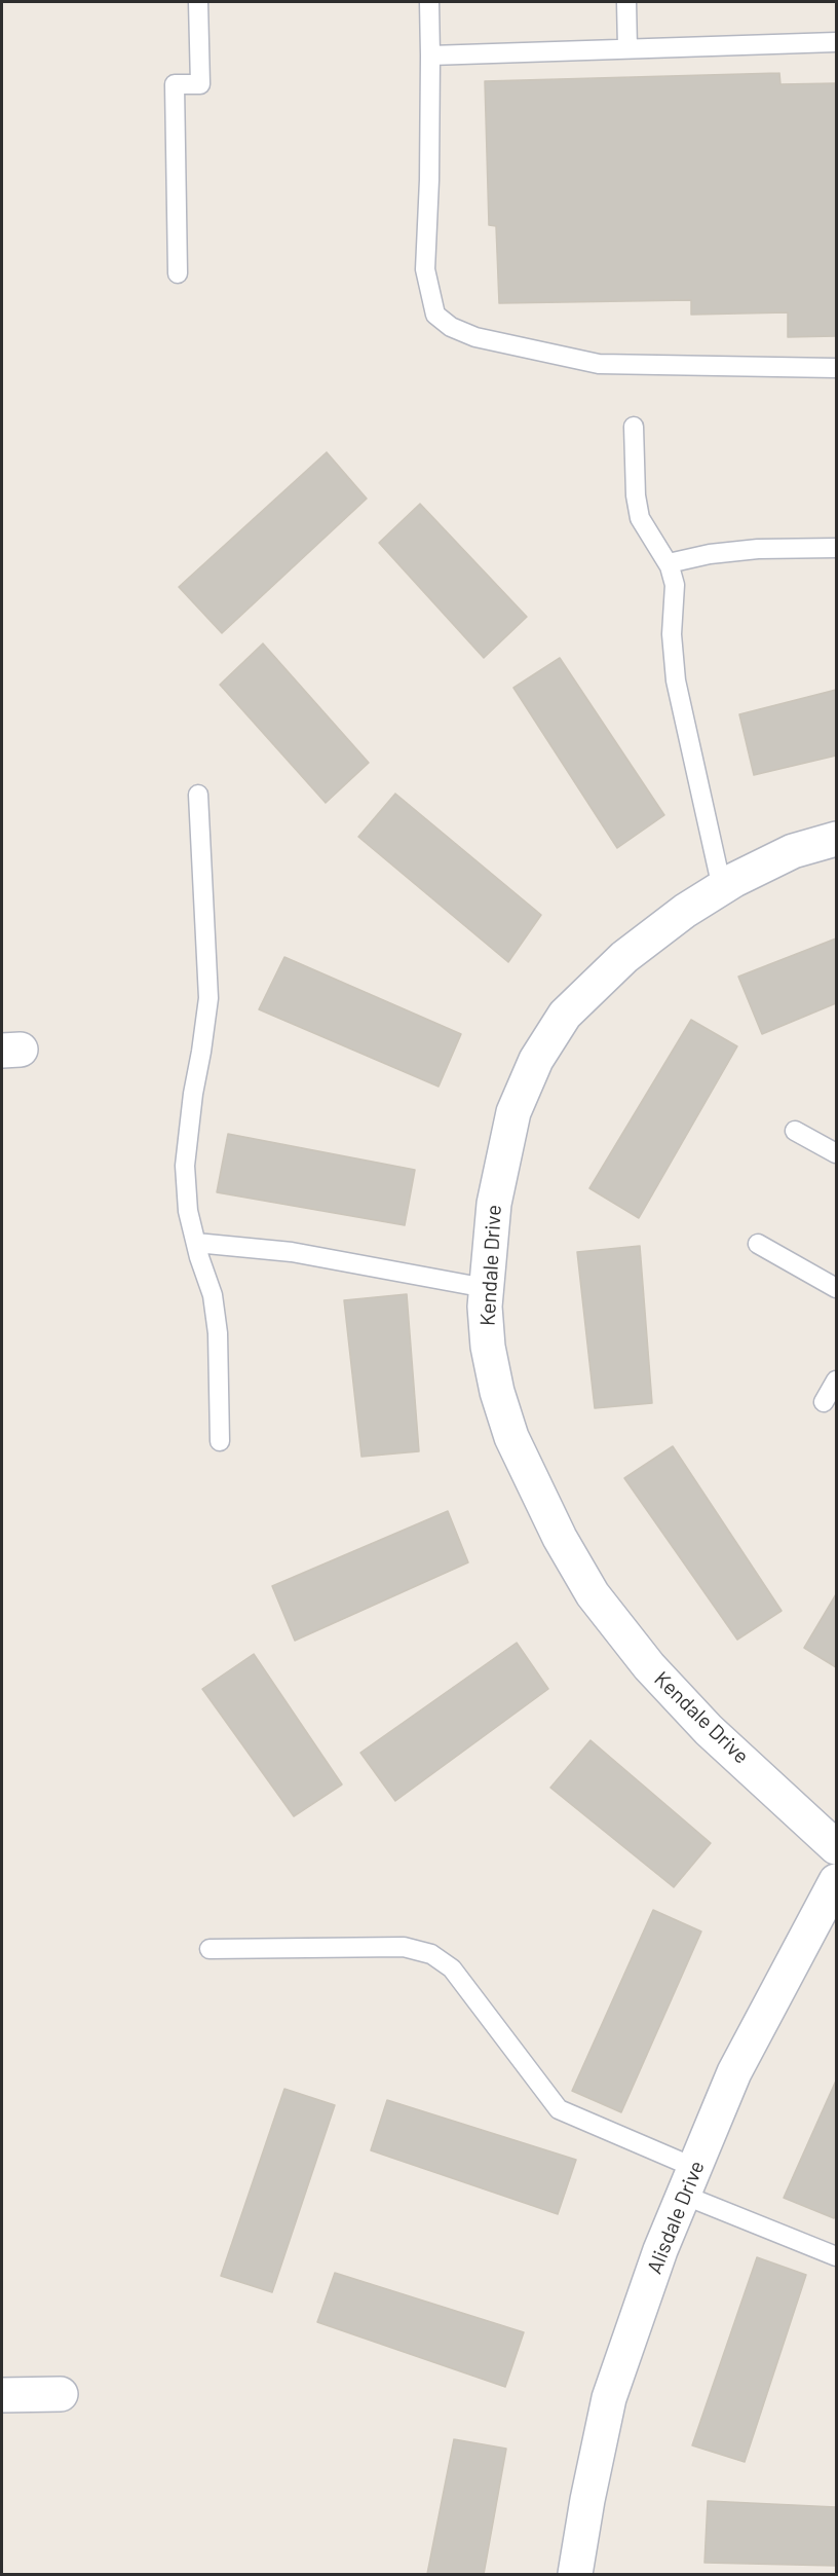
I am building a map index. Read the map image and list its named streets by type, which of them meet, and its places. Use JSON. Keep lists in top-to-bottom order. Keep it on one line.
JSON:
{"streets":{"street":["Kendale Drive","Alisdale Drive"]}}
